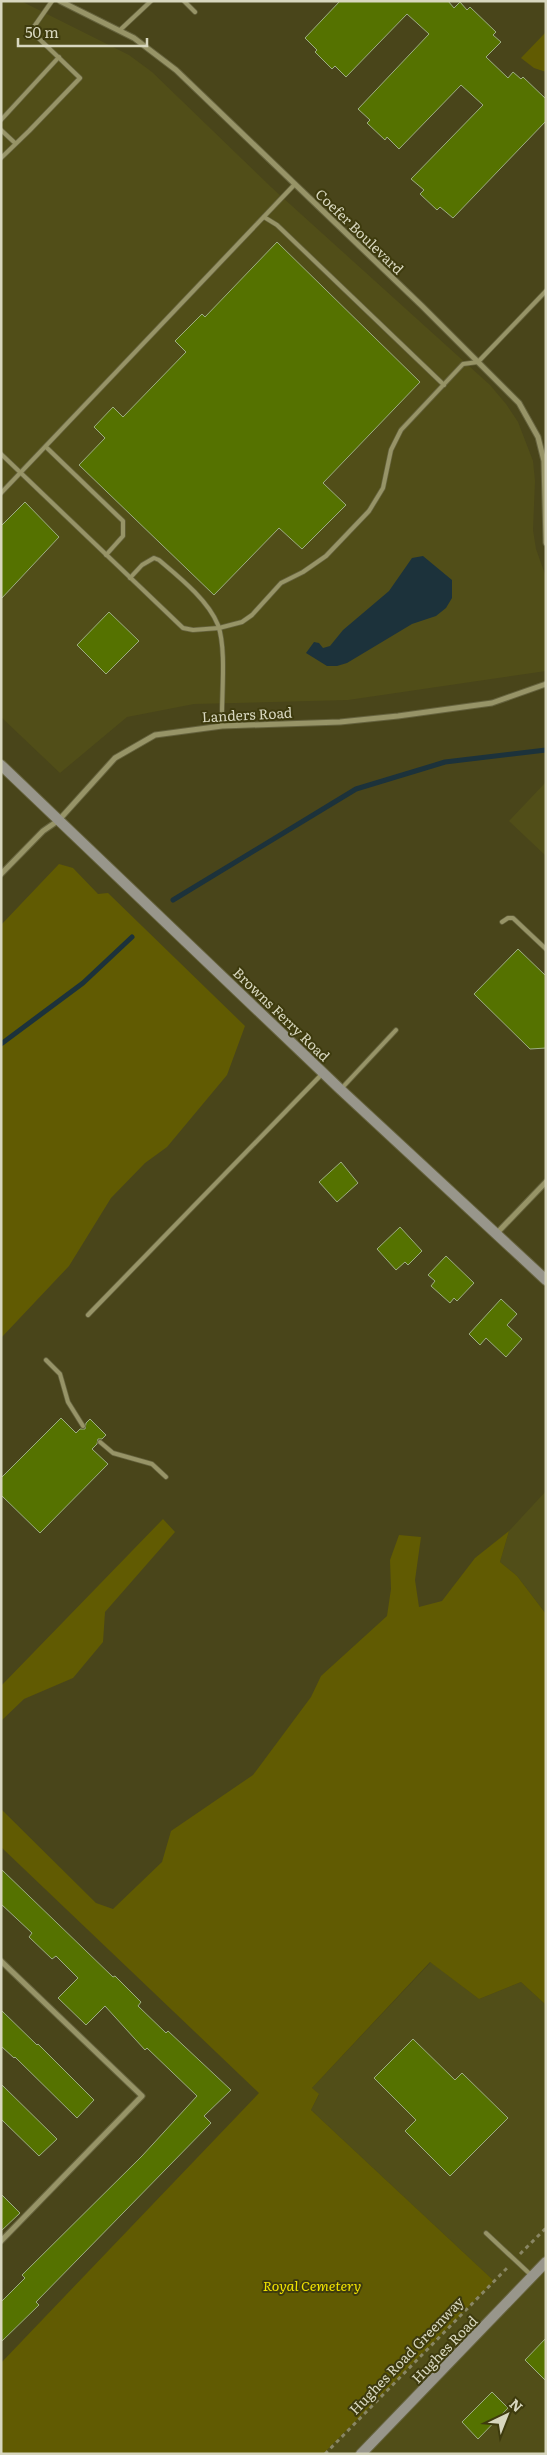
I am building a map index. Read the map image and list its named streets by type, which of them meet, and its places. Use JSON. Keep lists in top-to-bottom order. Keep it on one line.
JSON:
{"streets":{"main road":["Browns Ferry Road","Hughes Road"],"street":["Coefer Boulevard","Landers Road"],"path":["Hughes Road Greenway"]},"crossings":[["Landers Road","Browns Ferry Road"]],"parks":["Royal Cemetery"],"scale_bar":"50 m","north":"top right"}
